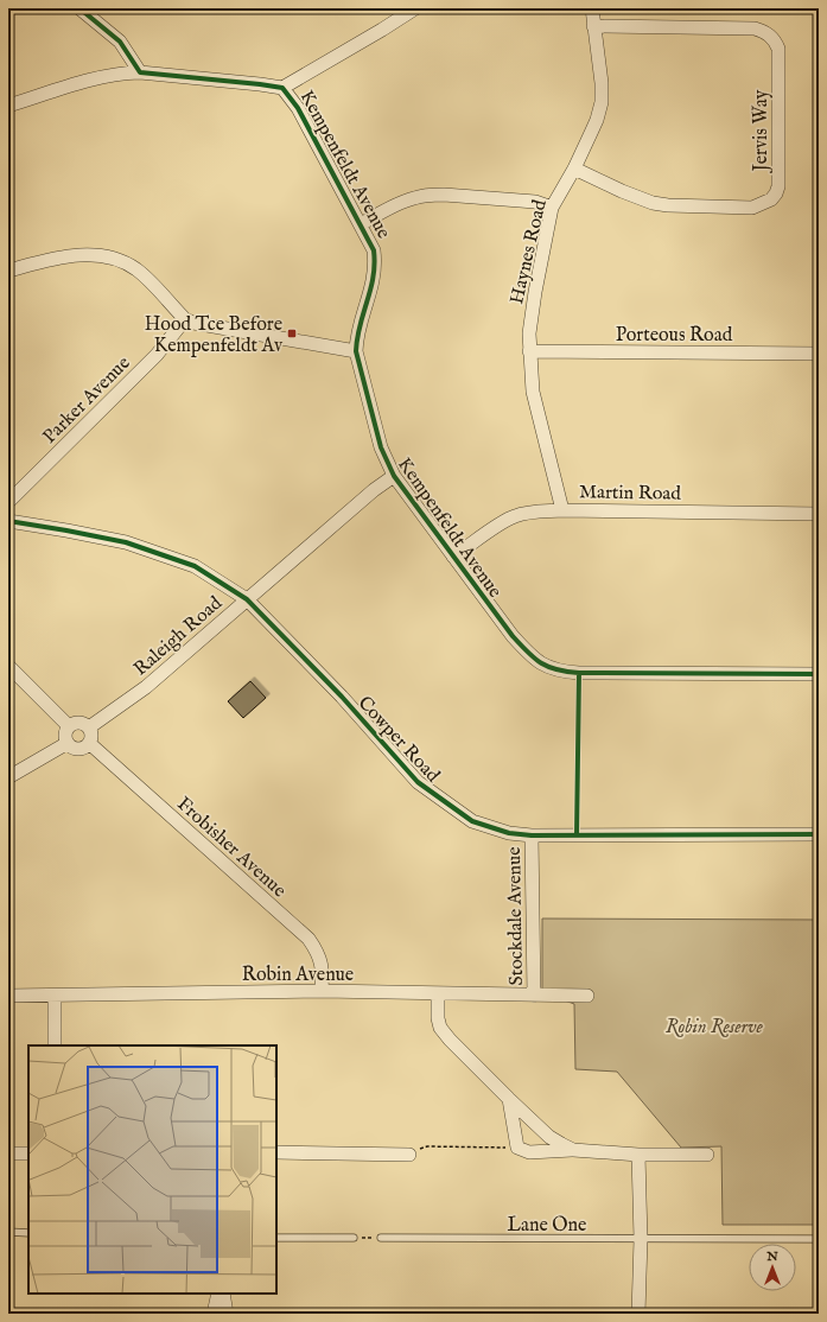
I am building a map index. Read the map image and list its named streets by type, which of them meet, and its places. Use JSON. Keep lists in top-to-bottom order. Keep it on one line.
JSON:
{"streets":{"street":["Jervis Way","Kempenfeldt Avenue","Haynes Road","Porteous Road","Parker Avenue","Martin Road","Raleigh Road","Cowper Road","Frobisher Avenue","Stockdale Avenue","Robin Avenue"],"lane":["Lane One"]},"crossings":[["Jervis Way","Haynes Road"],["Kempenfeldt Avenue","Martin Road"],["Kempenfeldt Avenue","Raleigh Road"],["Haynes Road","Porteous Road"],["Haynes Road","Martin Road"],["Raleigh Road","Cowper Road"],["Raleigh Road","Frobisher Avenue"],["Cowper Road","Stockdale Avenue"],["Frobisher Avenue","Robin Avenue"],["Stockdale Avenue","Robin Avenue"]],"parks":["Robin Reserve"],"places":{"transit":["Hood Tce Before Kempenfeldt Av"]},"north":"top"}
